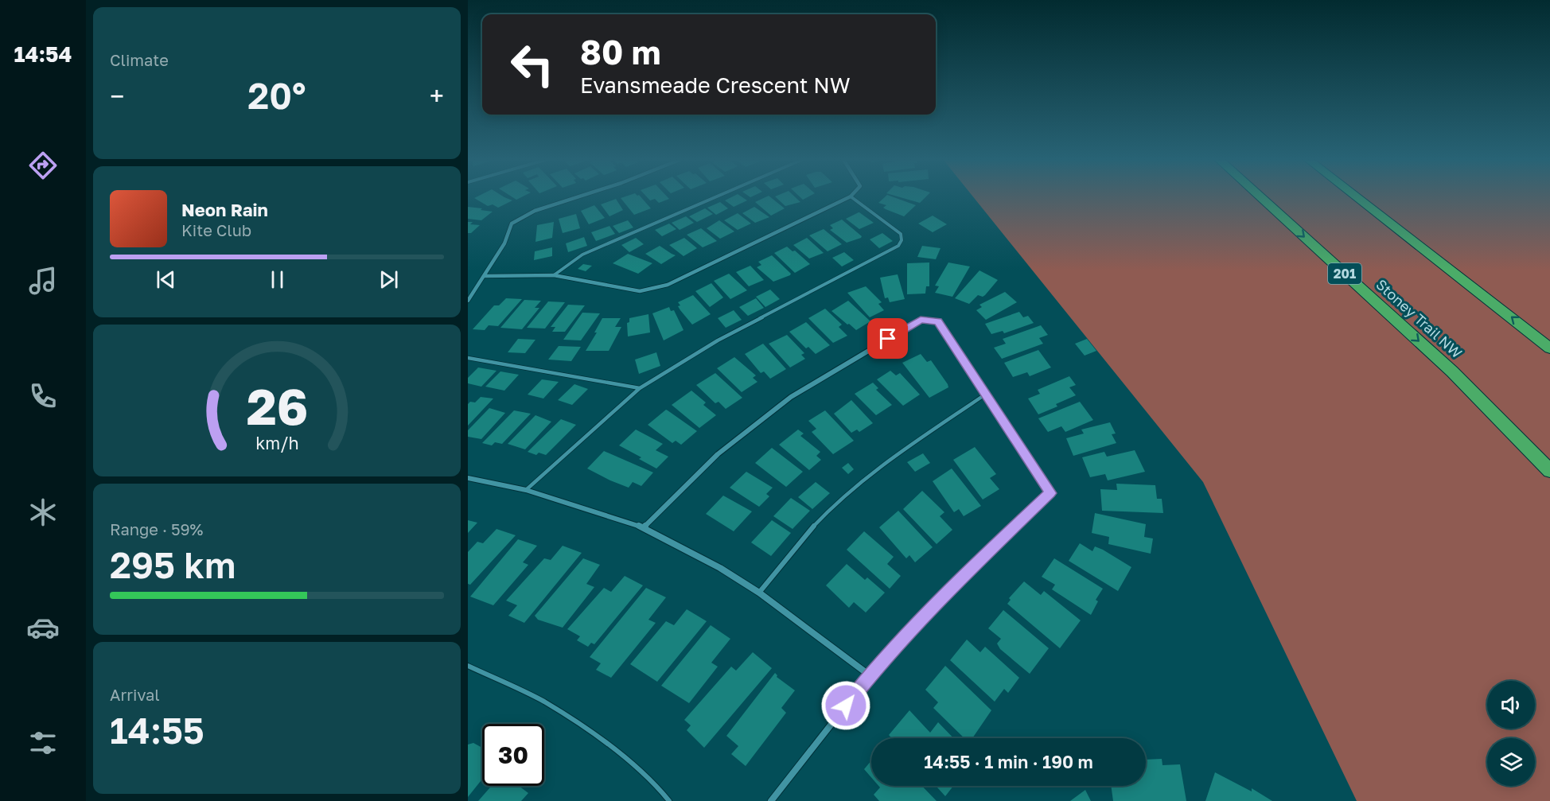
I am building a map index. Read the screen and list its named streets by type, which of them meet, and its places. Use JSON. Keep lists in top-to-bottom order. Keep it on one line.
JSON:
{"streets":{"highway":["201","Stoney Trail NW"]},"page":{"tabs":"14:54","tile":["Climate",["Range · 59%","295 km"],["Arrival","14:55"]],"turn":["80 m","Evansmeade Crescent NW"],"heat":["−","20°","+"],"song":["Neon Rain","Kite Club"],"limit":"30","trip":"14:55 · 1 min · 190 m","gauge":["26","km/h"]}}
